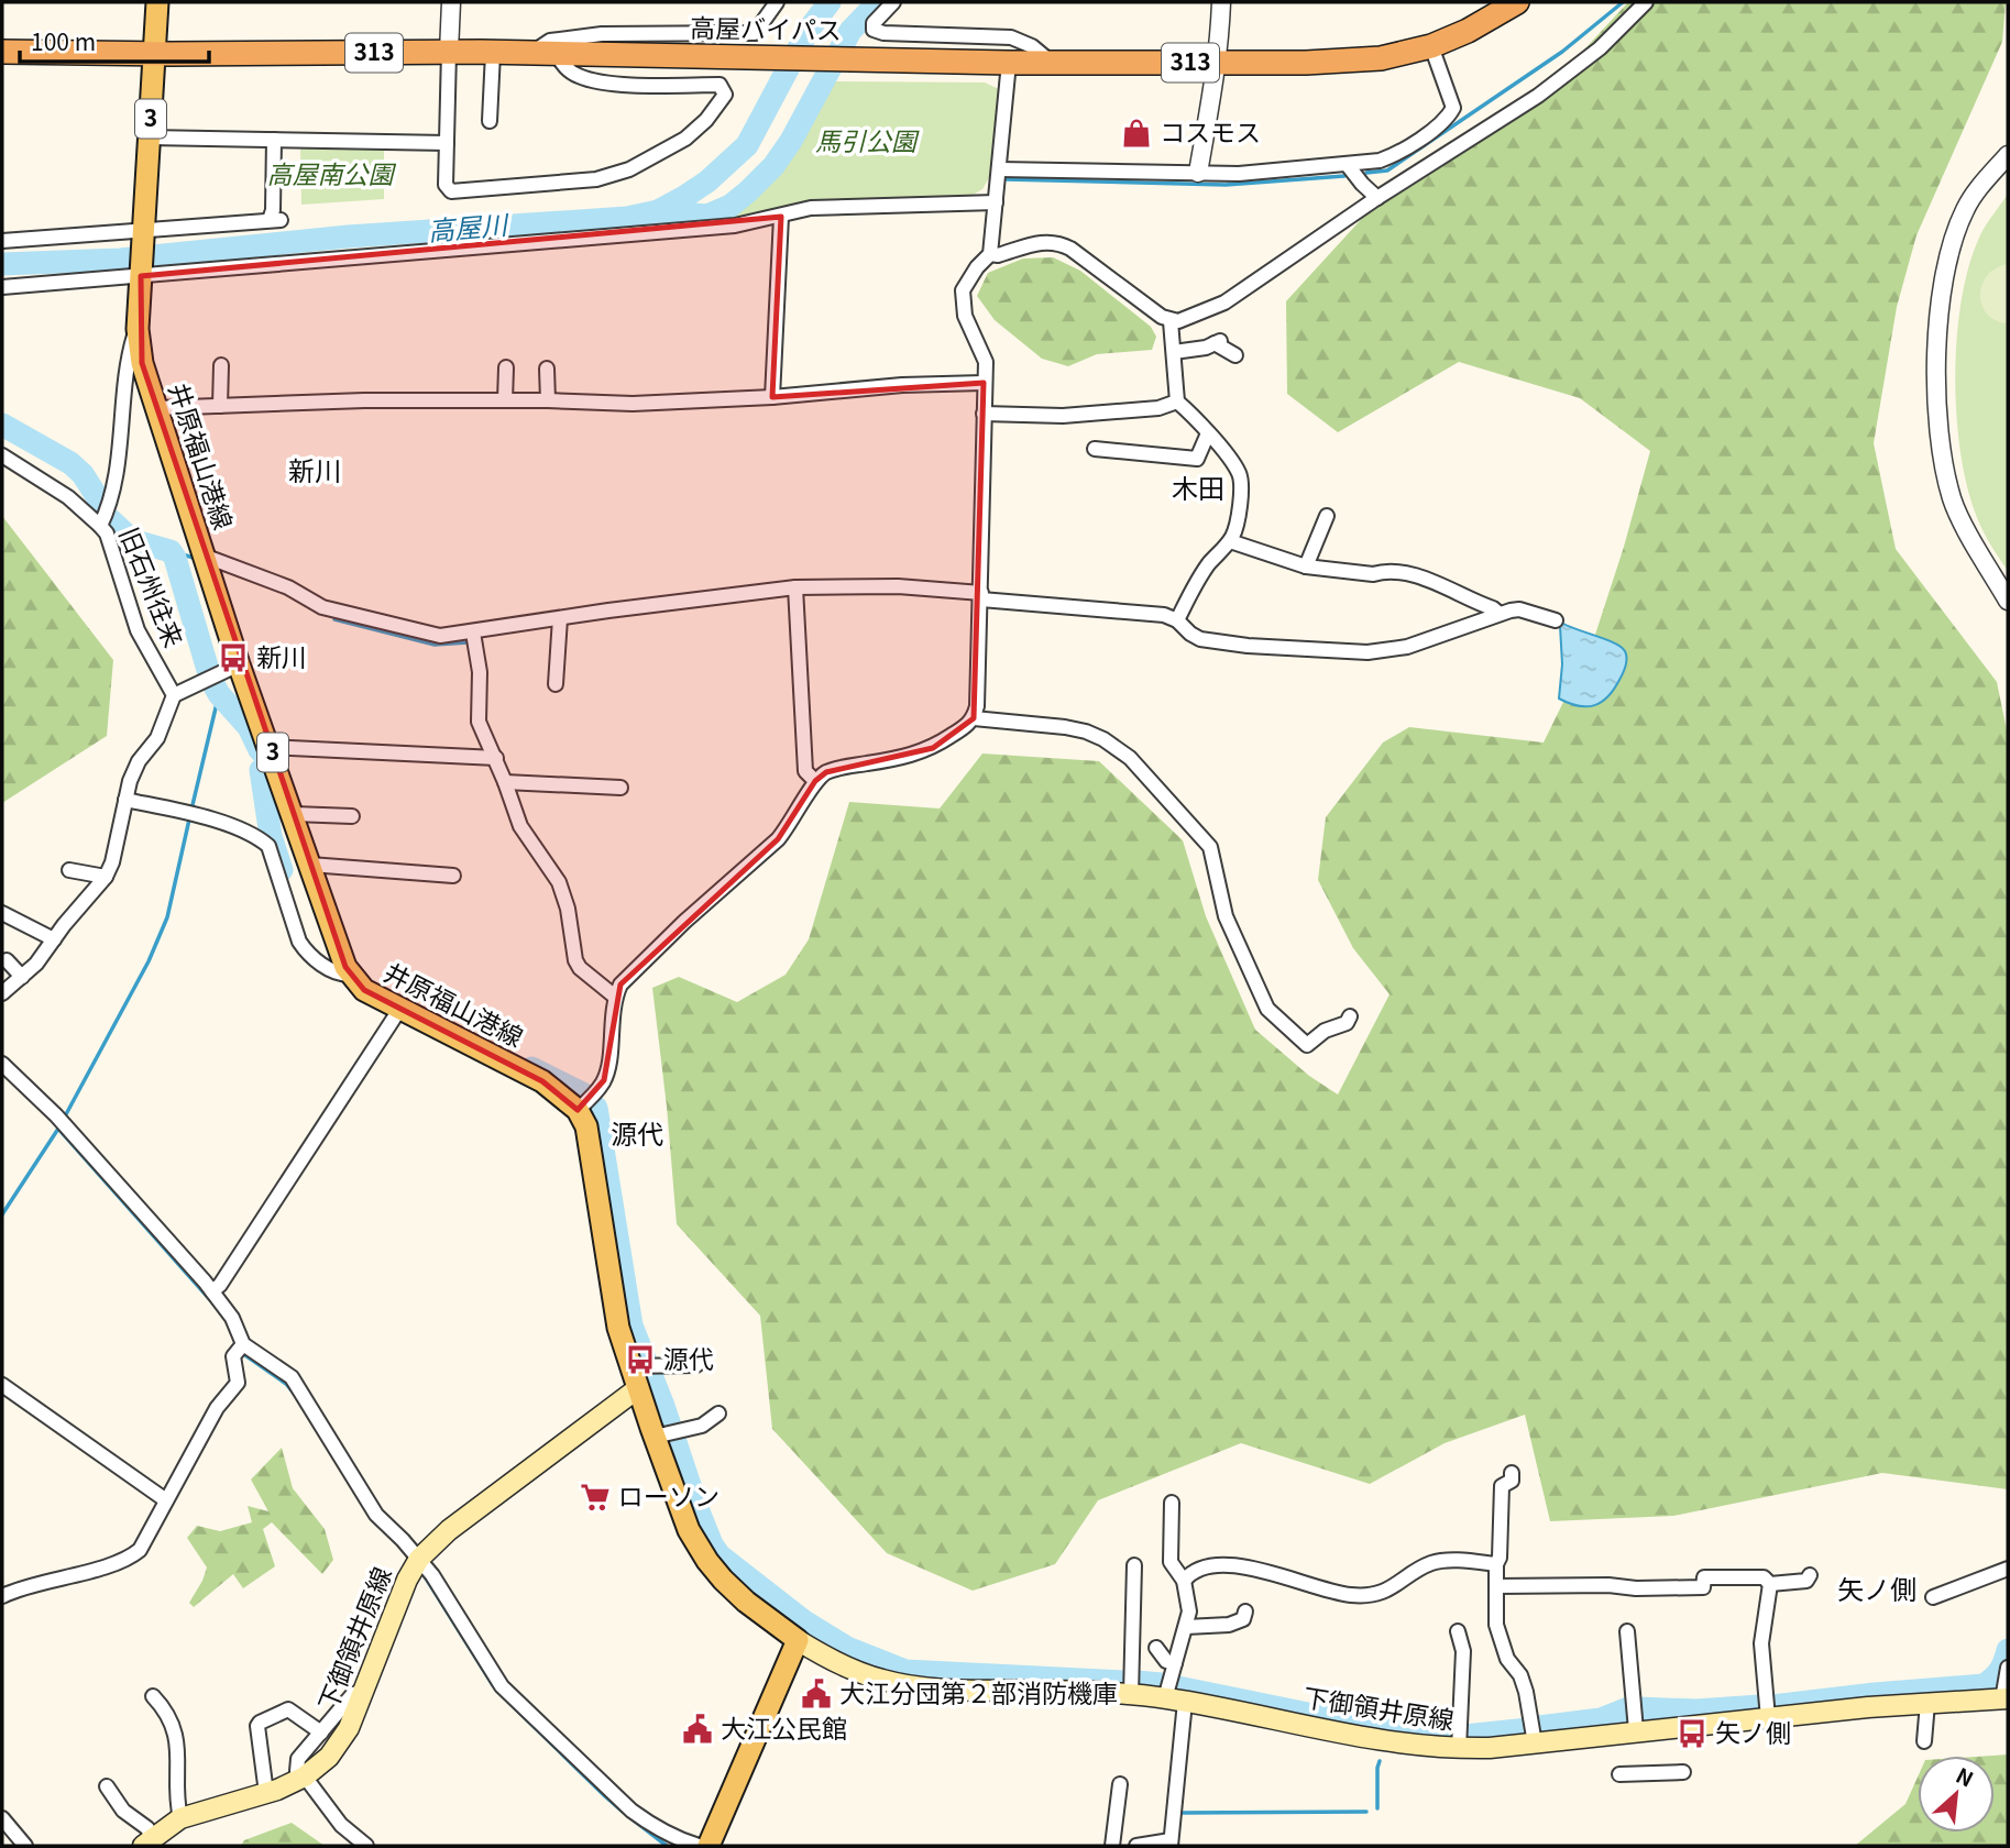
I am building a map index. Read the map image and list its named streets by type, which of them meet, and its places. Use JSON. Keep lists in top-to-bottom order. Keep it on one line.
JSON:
{"streets":{"highway":["高屋バイパス","313"],"main road":["3","井原福山港線","下御領井原線"],"street":["旧石州往来"]},"crossings":[["高屋バイパス","井原福山港線"],["井原福山港線","旧石州往来"]],"districts":["新川","木田","源代","矢ノ側"],"water":["高屋川"],"parks":["馬引公園","高屋南公園"],"places":{"shop":["コスモス"],"bus stop":["新川","源代","矢ノ側"],"supermarket":["ローソン"],"public building":["大江分団第２部消防機庫","大江公民館"]},"scale_bar":"100 m","north":"top right"}
